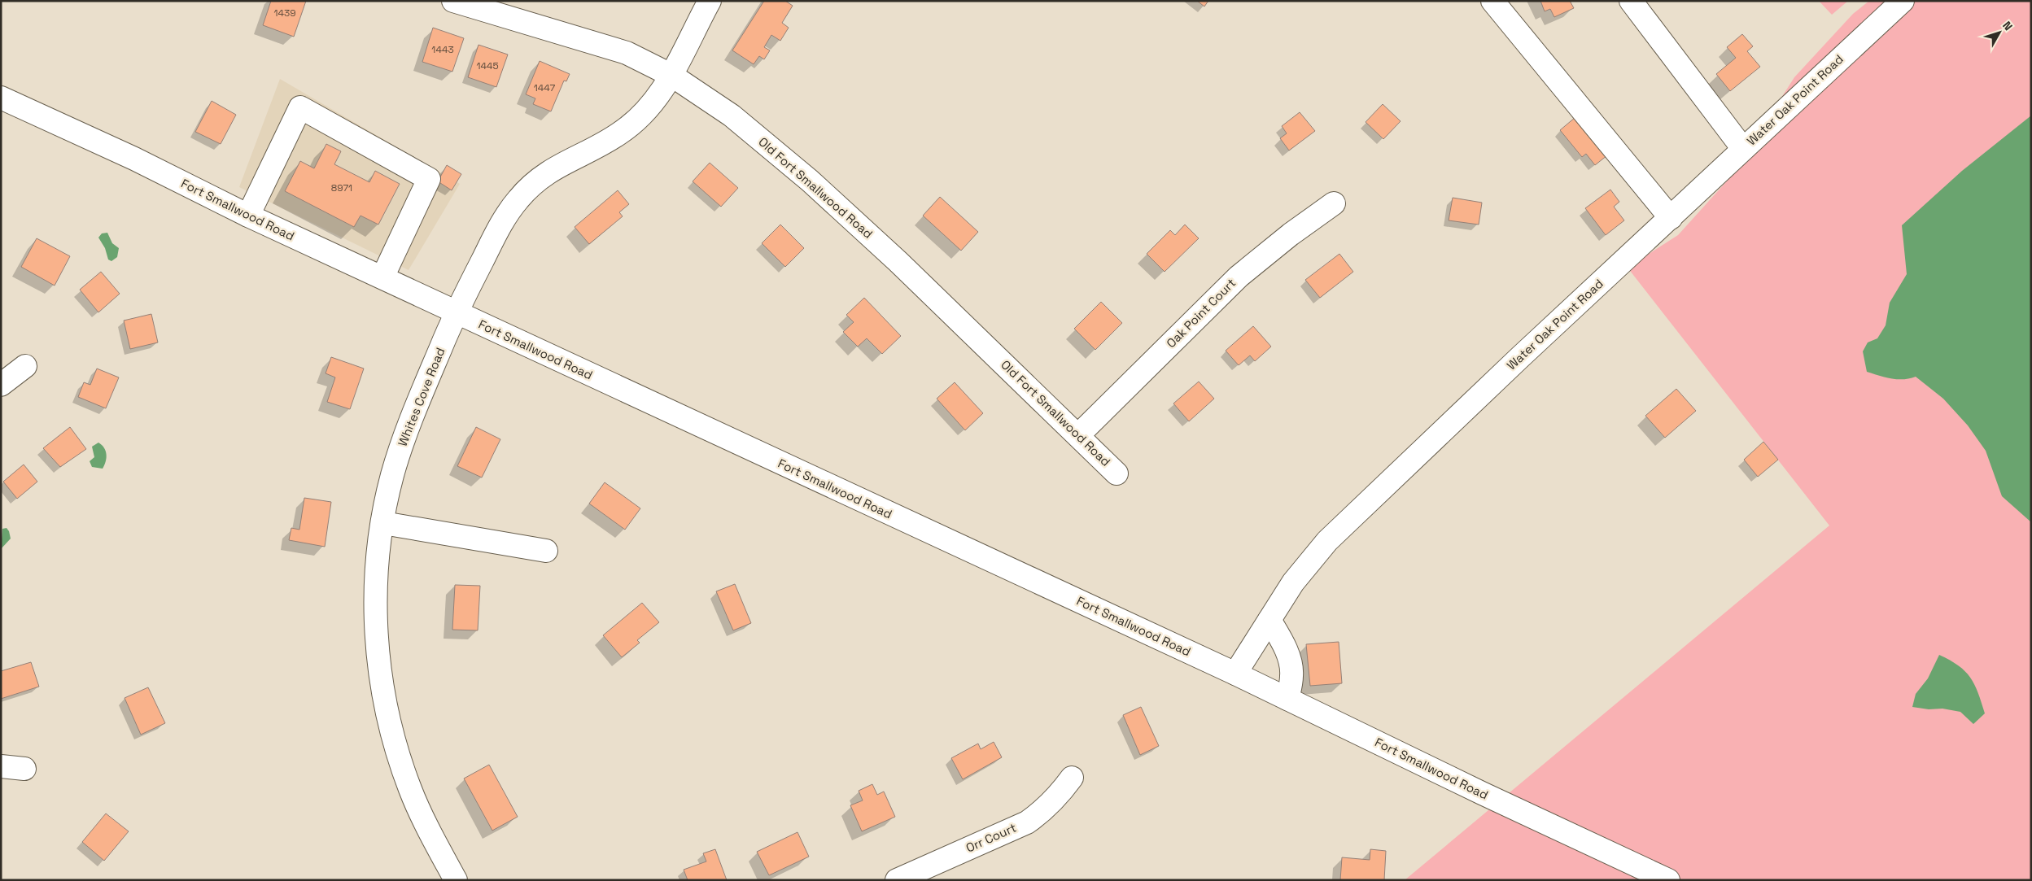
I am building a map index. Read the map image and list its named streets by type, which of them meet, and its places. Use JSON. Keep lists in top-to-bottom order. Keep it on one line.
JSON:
{"streets":{"street":["Water Oak Point Road","Old Fort Smallwood Road","Fort Smallwood Road","Oak Point Court","Whites Cove Road","Orr Court"]},"crossings":[["Water Oak Point Road","Fort Smallwood Road"],["Old Fort Smallwood Road","Oak Point Court"],["Old Fort Smallwood Road","Whites Cove Road"],["Fort Smallwood Road","Whites Cove Road"]],"house_numbers":["1439","1443","1445","1447","8971"],"north":"top right"}
